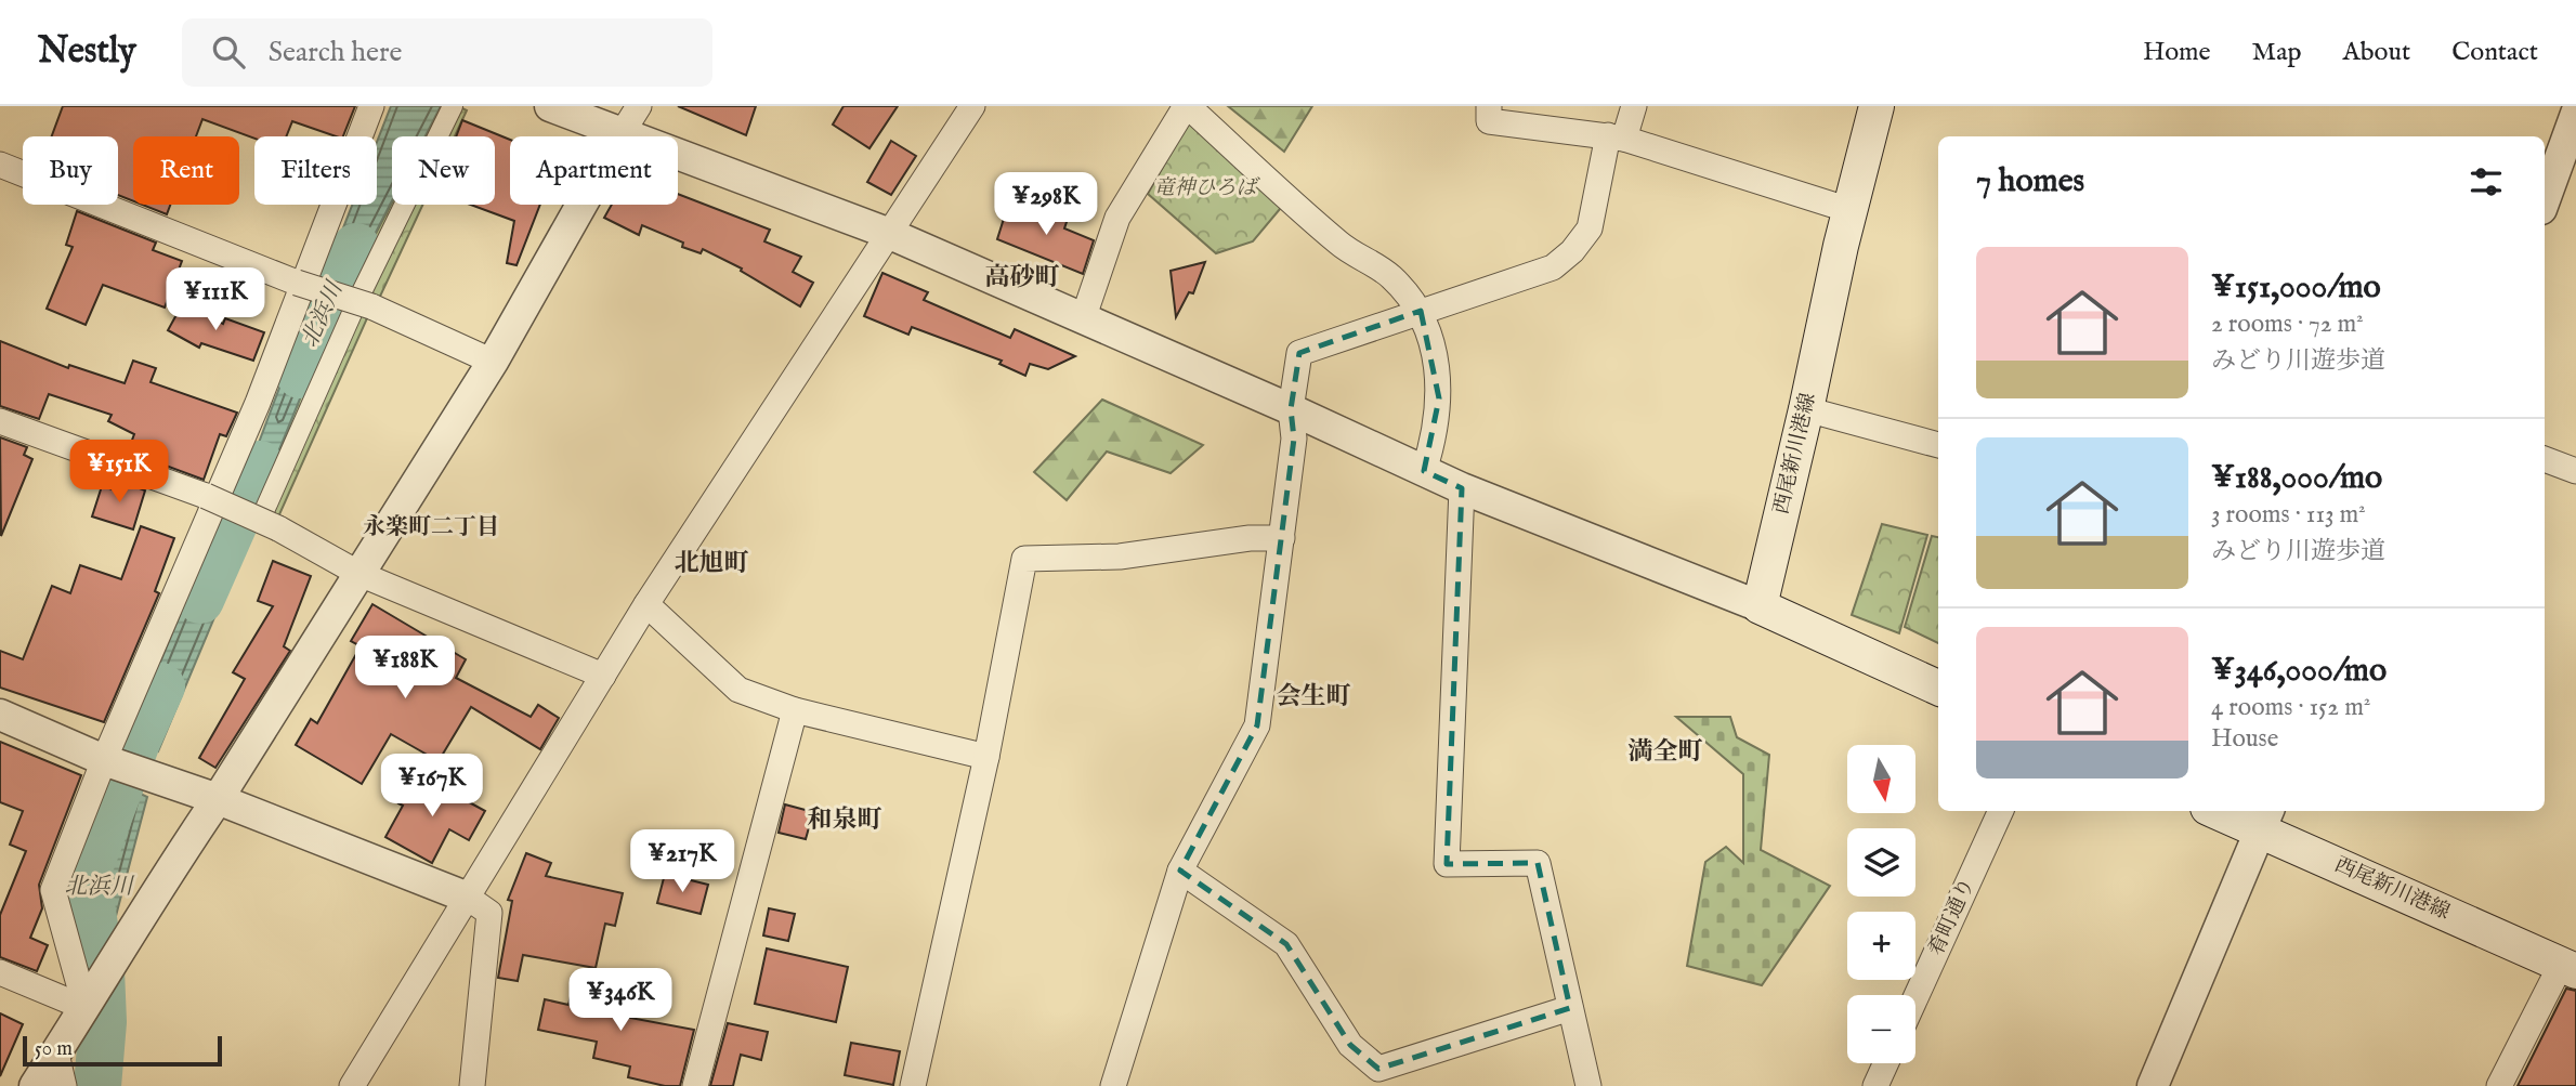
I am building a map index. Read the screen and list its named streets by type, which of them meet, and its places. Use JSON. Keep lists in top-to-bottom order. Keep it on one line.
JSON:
{"streets":{"main road":["西尾新川港線"],"street":["肴町通り"]},"districts":["高砂町","永楽町二丁目","北旭町","会生町","満全町","和泉町"],"water":["北浜川"],"parks":["竜神ひろば"],"scale_bar":"50 m","north":"bottom","page":{"header":"Nestly","search":"Search here","nav":["Home","Map","About","Contact"],"chip":["Buy","Rent","Filters","New","Apartment"],"heading":"7 homes","price":["¥298K","¥111K","¥151K","¥188K","¥167K","¥217K","¥346K"],"list":[{"name":"¥151,000/mo","note":"2 rooms · 72 m² · みどり川遊歩道"},{"name":"¥188,000/mo","note":"3 rooms · 113 m² · みどり川遊歩道"},{"name":"¥346,000/mo","note":"4 rooms · 152 m² · House"}],"map_buttons":["+","−"],"scale":"50 m"}}
